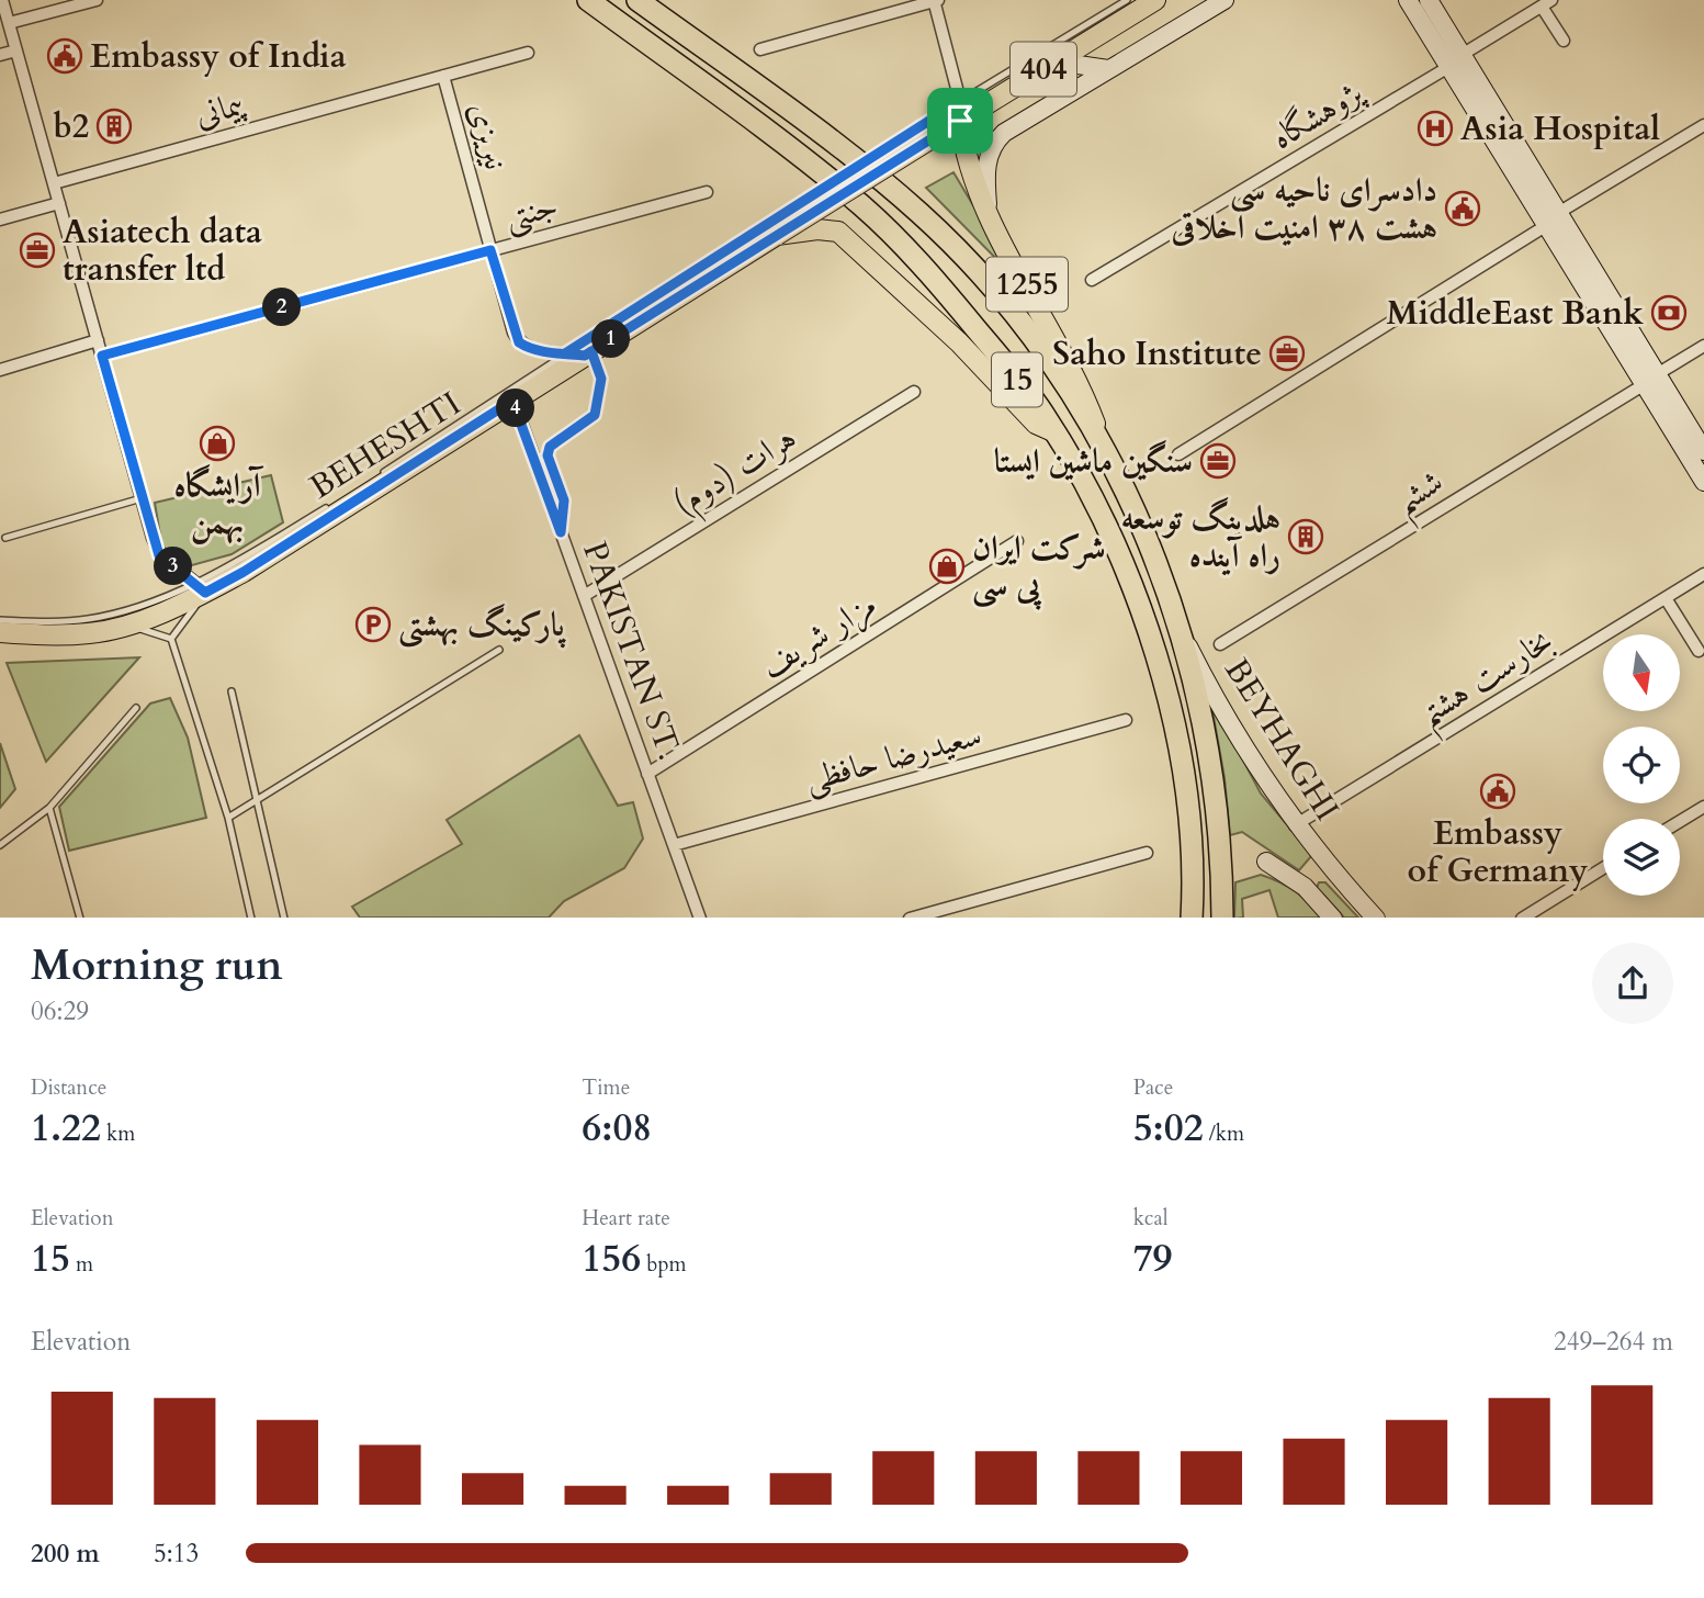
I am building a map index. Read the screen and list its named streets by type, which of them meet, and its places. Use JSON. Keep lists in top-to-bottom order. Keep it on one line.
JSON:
{"streets":{"highway":["15"],"main road":["404","1255","BEHESHTI","BEYHAGHI"],"street":["پیمانی","پژوهشگاه","نیریزی","جنتی","هرات (دوم)","ششم","مزار شریف","PAKISTAN ST.","بخارست هشتم","سعیدرضا حافظی"]},"crossings":[["404","1255"],["404","BEHESHTI"],["پیمانی","نیریزی"],["نیریزی","جنتی"],["نیریزی","BEHESHTI"],["1255","15"],["15","BEYHAGHI"],["BEHESHTI","PAKISTAN ST."],["هرات (دوم)","PAKISTAN ST."],["مزار شریف","PAKISTAN ST."],["PAKISTAN ST.","سعیدرضا حافظی"],["بخارست هشتم","BEYHAGHI"]],"places":{"public building":["Embassy of India","دادسرای ناحیه سی هشت ۳۸ امنیت اخلاقی","Embassy of Germany"],"building":["b2","هلدینگ توسعه راه آینده"],"hospital":["Asia Hospital"],"office":["Asiatech data transfer ltd","Saho Institute","سنگین ماشین ایستا"],"bank":["MiddleEast Bank"],"shop":["آرایشگاه بهمن","شرکت ایران پی سی"],"parking":["پارکینگ بهشتی"]},"north":"bottom","page":{"pins":["2","1","4","3"],"heading":["Morning run","06:29"],"stats":[["Distance","1.22 km"],["Time","6:08"],["Pace","5:02 /km"],["Elevation","15 m"],["Heart rate","156 bpm"],["kcal","79"]],"chart":["Elevation","249–264 m"],"list":[{"name":"200 m","note":"5:13"}]}}
